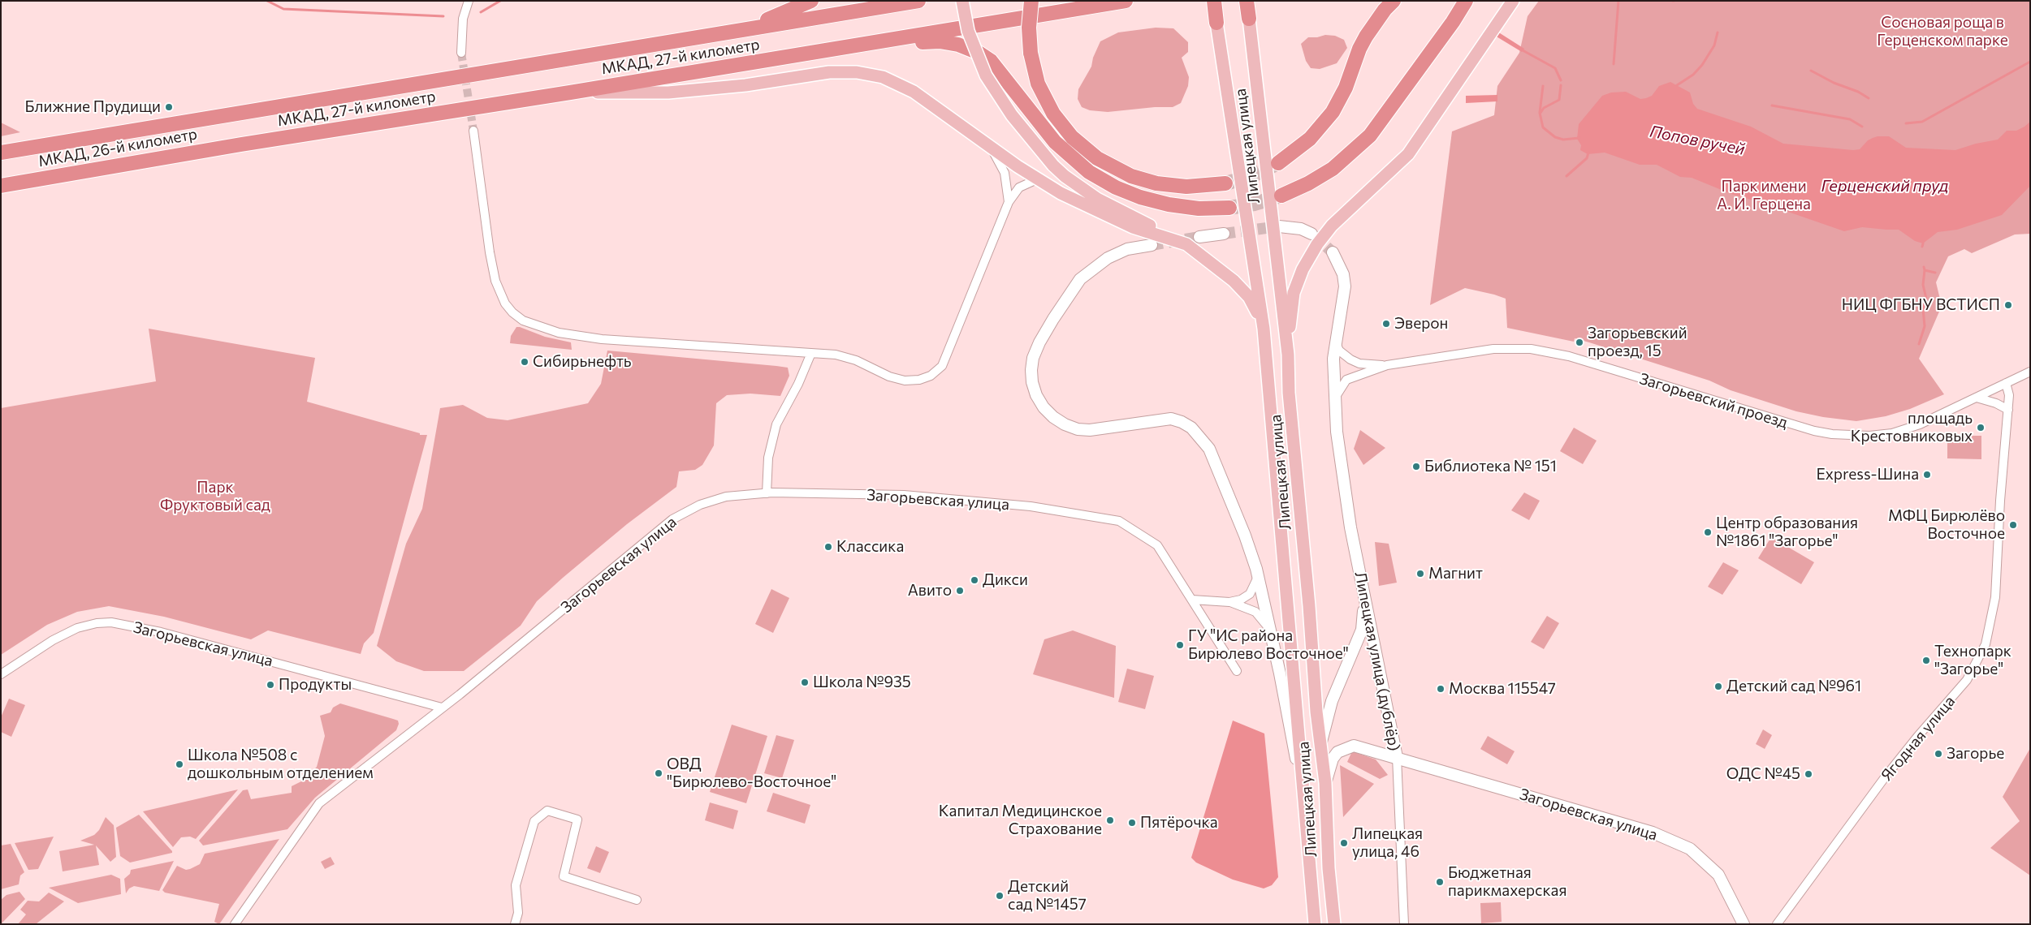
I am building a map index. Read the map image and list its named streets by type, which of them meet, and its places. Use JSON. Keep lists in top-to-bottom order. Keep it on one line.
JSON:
{"streets":{"highway":["МКАД, 27-й километр","МКАД, 26-й километр"],"main road":["Липецкая улица"],"street":["Загорьевский проезд","Загорьевская улица","Липецкая улица (дублёр)","Ягодная улица"]},"crossings":[["МКАД, 27-й километр","МКАД, 26-й километр"],["Липецкая улица","Загорьевская улица"],["Загорьевский проезд","Ягодная улица"],["Загорьевская улица","Липецкая улица (дублёр)"]],"water":["Попов ручей","Герценский пруд"],"parks":["Сосновая роща в Герценском парке","Парк имени А. И. Герцена","Парк Фруктовый сад"],"places":["Ближние Прудищи","НИЦ ФГБНУ ВСТИСП","Эверон","Загорьевский проезд, 15","Сибирьнефть","площадь Крестовниковых","Библиотека № 151","Express-Шина","МФЦ Бирюлёво Восточное","Центр образования №1861 \"Загорье\"","Классика","Магнит","Дикси","Авито","ГУ \"ИС района Бирюлево Восточное\"","Технопарк \"Загорье\"","Школа №935","Продукты","Детский сад №961","Москва 115547","Загорье","Школа №508 с дошкольным отделением","ОВД \"Бирюлево-Восточное\"","ОДС №45","Капитал Медицинское Страхование","Пятёрочка","Липецкая улица, 46","Бюджетная парикмахерская","Детский сад №1457"]}
